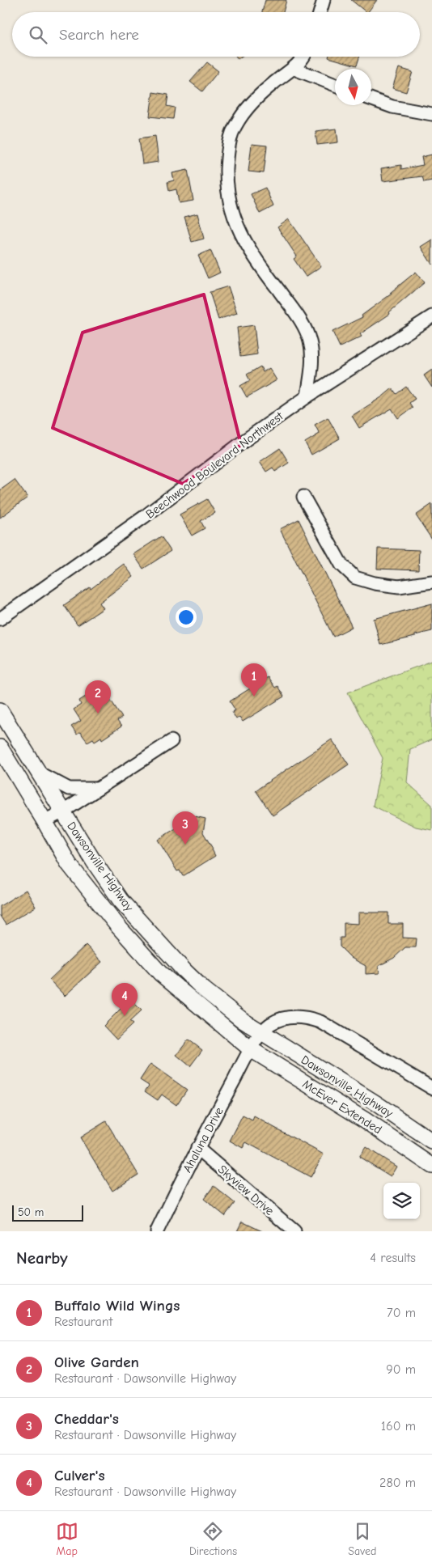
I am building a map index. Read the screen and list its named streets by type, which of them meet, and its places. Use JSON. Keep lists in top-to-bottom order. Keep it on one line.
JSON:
{"streets":{"main road":["Dawsonville Highway","McEver Extended"],"street":["Beechwood Boulevard Northwest","Ahaluna Drive","Skyview Drive"]},"crossings":[["Dawsonville Highway","McEver Extended"],["Dawsonville Highway","Ahaluna Drive"],["McEver Extended","Ahaluna Drive"],["Ahaluna Drive","Skyview Drive"]],"scale_bar":"50 m","north":"bottom","page":{"search":"Search here","pins":["1","2","3","4"],"scale":"50 m","heading":["Nearby","4 results"],"list":[{"mark":"1","name":"Buffalo Wild Wings","note":"Restaurant","value":"70 m"},{"mark":"2","name":"Olive Garden","note":"Restaurant · Dawsonville Highway","value":"90 m"},{"mark":"3","name":"Cheddar's","note":"Restaurant · Dawsonville Highway","value":"160 m"},{"mark":"4","name":"Culver's","note":"Restaurant · Dawsonville Highway","value":"280 m"}],"nav":["Map","Directions","Saved"]}}
